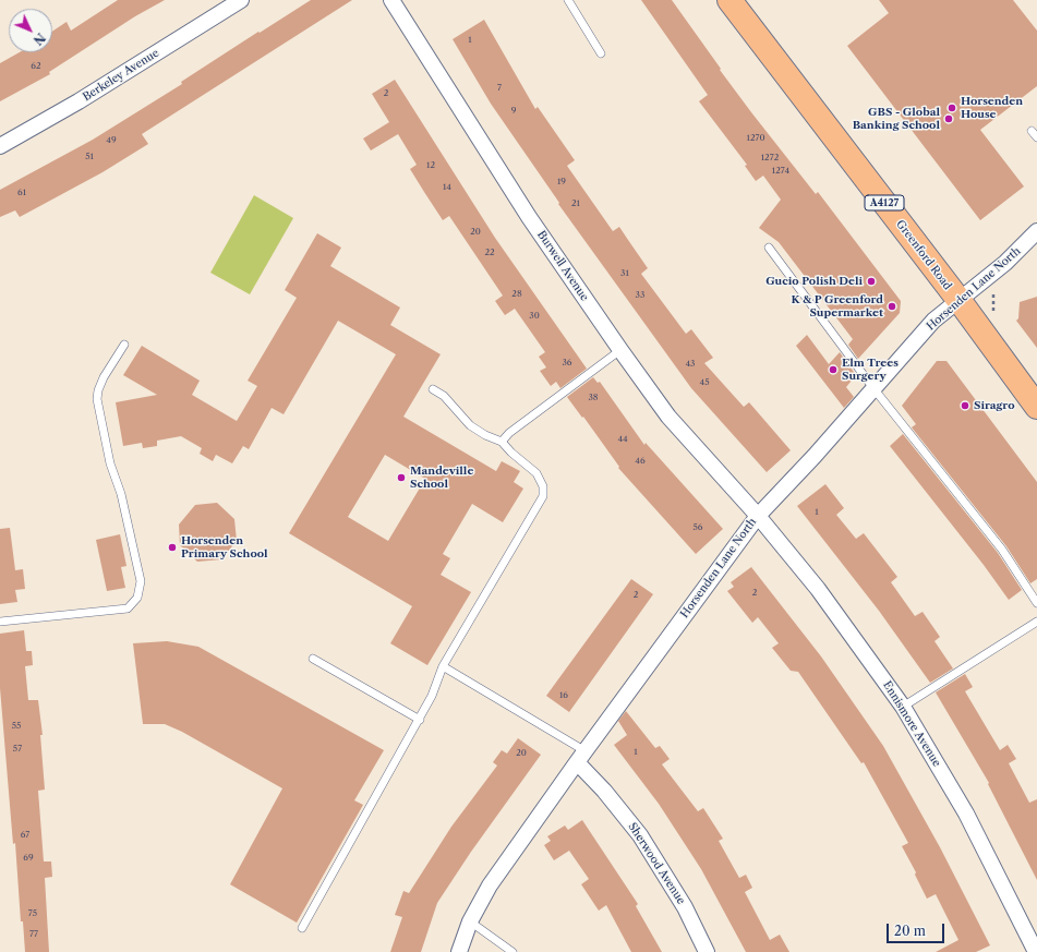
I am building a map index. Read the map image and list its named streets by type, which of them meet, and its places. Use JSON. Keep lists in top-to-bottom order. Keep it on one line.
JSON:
{"streets":{"main road":["A4127","Greenford Road"],"street":["Berkeley Avenue","Burwell Avenue","Horsenden Lane North","Ennismore Avenue","Sherwood Avenue"]},"crossings":[["Greenford Road","Horsenden Lane North"],["Burwell Avenue","Horsenden Lane North"],["Burwell Avenue","Ennismore Avenue"],["Horsenden Lane North","Ennismore Avenue"],["Horsenden Lane North","Sherwood Avenue"]],"places":["Horsenden House","GBS - Global Banking School","Gucio Polish Deli","K & P Greenford Supermarket","Elm Trees Surgery","Siragro","Mandeville School","Horsenden Primary School"],"house_numbers":["1","62","7","2","9","1270","49","51","1272","12","1274","19","14","61","21","20","22","31","28","33","30","36","43","45","38","44","46","1","56","2","2","16","55","57","1","20","67","69","75","77"],"scale_bar":"20 m","north":"bottom right"}
